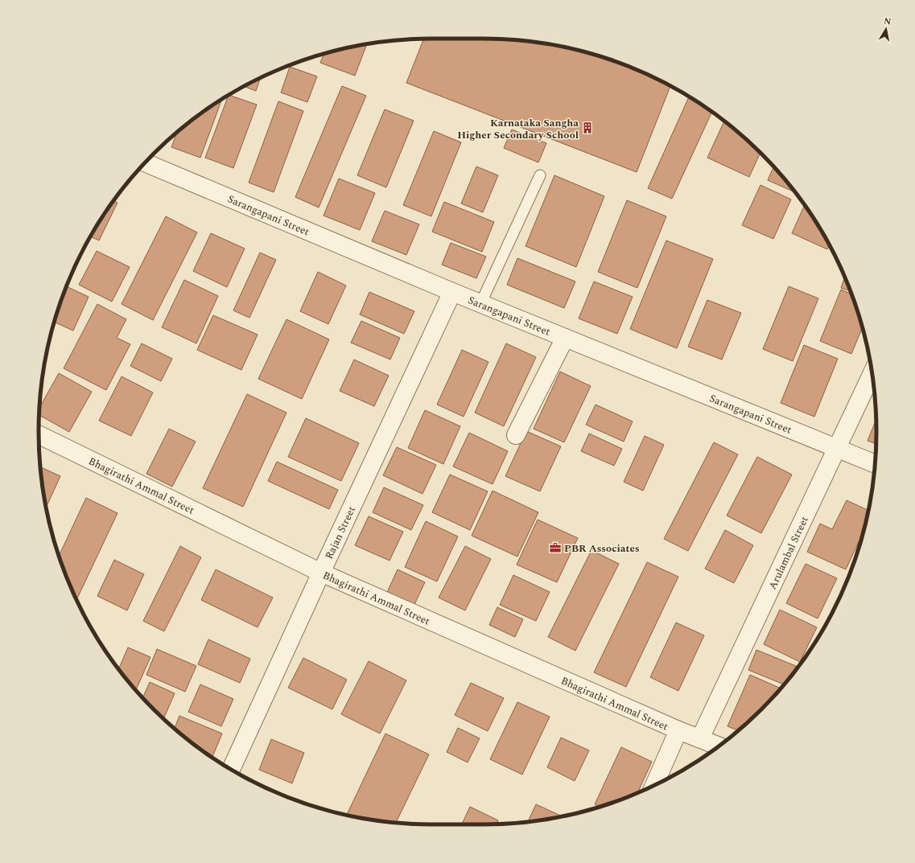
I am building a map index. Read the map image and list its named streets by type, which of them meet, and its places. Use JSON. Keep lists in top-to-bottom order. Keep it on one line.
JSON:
{"streets":{"street":["Sarangapani Street","Bhagirathi Ammal Street","Rajan Street","Arulambal Street"]},"crossings":[["Sarangapani Street","Rajan Street"],["Sarangapani Street","Arulambal Street"],["Bhagirathi Ammal Street","Rajan Street"],["Bhagirathi Ammal Street","Arulambal Street"]],"places":{"building":["Karnataka Sangha Higher Secondary School"],"office":["PBR Associates"]},"north":"top"}
